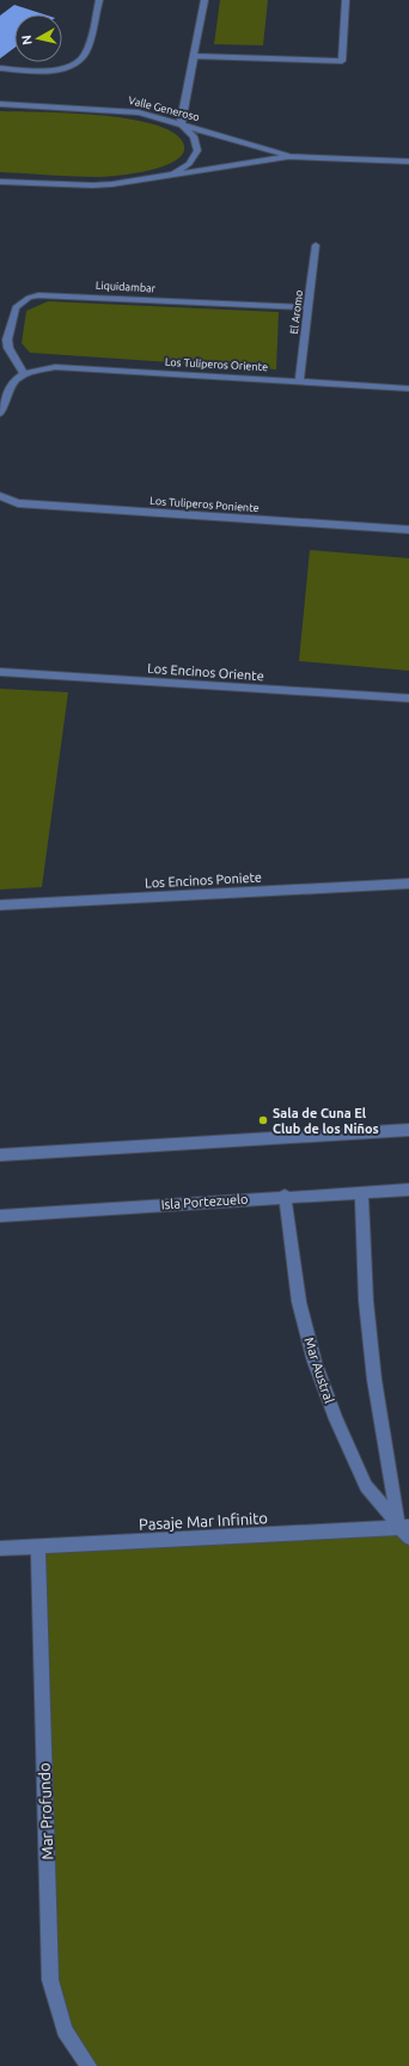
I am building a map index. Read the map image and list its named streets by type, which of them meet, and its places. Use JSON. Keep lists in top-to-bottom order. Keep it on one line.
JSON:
{"streets":{"street":["Valle Generoso","Liquidambar","El Aromo","Los Tuliperos Oriente","Los Tuliperos Poniente","Los Encinos Oriente","Los Encinos Poniete","Isla Portezuelo","Mar Austral","Pasaje Mar Infinito","Mar Profundo"]},"crossings":[["Liquidambar","El Aromo"],["Liquidambar","Los Tuliperos Oriente"],["El Aromo","Los Tuliperos Oriente"],["Isla Portezuelo","Mar Austral"],["Mar Austral","Pasaje Mar Infinito"],["Pasaje Mar Infinito","Mar Profundo"]],"places":["Sala de Cuna El Club de los Niños"],"north":"left"}
